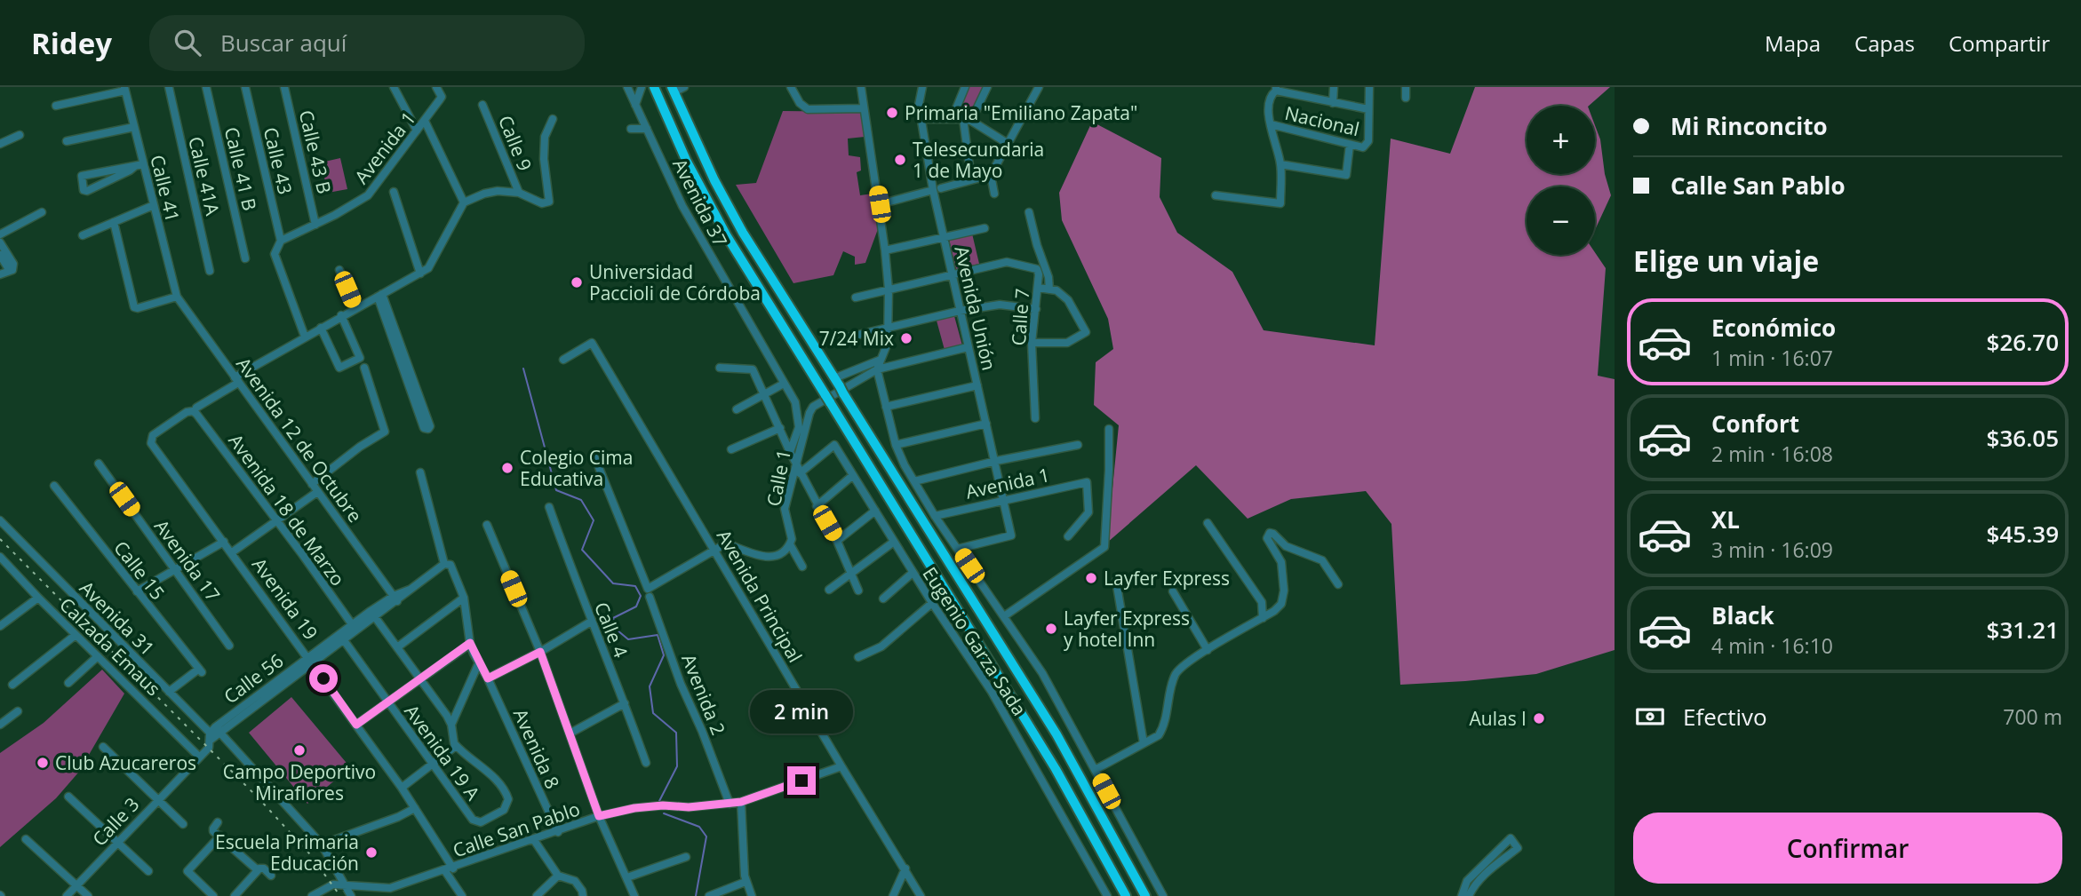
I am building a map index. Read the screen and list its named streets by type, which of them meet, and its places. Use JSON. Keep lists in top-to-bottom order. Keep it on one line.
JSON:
{"streets":{"street":["Nacional","Calle 9","Avenida 1","Calle 43 B","Calle 43","Calle 41 B","Calle 41A","Calle 41","Avenida 37","Avenida Unión","Calle 7","Avenida 12 de Octubre","Calle 1","Avenida 18 de Marzo","Avenida 17","Calle 15","Avenida Principal","Avenida 19","Avenida 31","Calle 4","Eugenio Garza Sada","Calzada Emaus","Calle 56","Avenida 2","Avenida 8","Avenida 19 A","Calle 3","Calle San Pablo"]},"crossings":[["Avenida 1","Calle 43 B"],["Avenida 1","Calle 43"],["Avenida 1","Avenida Unión"],["Calle 41","Avenida 12 de Octubre"],["Avenida Unión","Calle 7"],["Avenida Unión","Calle 1"],["Avenida 12 de Octubre","Calle 56"],["Avenida 18 de Marzo","Avenida 19"],["Avenida 18 de Marzo","Calle 56"],["Calle 15","Avenida 31"],["Avenida Principal","Calle San Pablo"],["Avenida 19","Calle 56"],["Avenida 19","Calle San Pablo"],["Avenida 31","Calle 56"],["Avenida 31","Calle 3"],["Avenida 31","Calle San Pablo"],["Calzada Emaus","Calle 3"],["Calle 56","Avenida 8"],["Calle 56","Avenida 19 A"],["Calle 56","Calle 3"],["Avenida 2","Calle San Pablo"],["Avenida 8","Calle San Pablo"]],"places":["Primaria \"Emiliano Zapata\"","Telesecundaria 1 de Mayo","Universidad Paccioli de Córdoba","7/24 Mix","Colegio Cima Educativa","Layfer Express","Layfer Express y hotel Inn","Aulas I","Campo Deportivo Miraflores","Club Azucareros","Escuela Primaria Educación"],"page":{"header":"Ridey","search":"Buscar aquí","nav":["Mapa","Capas","Compartir"],"banner":["Mi Rinconcito","Calle San Pablo"],"map_buttons":["+","−"],"heading":"Elige un viaje","list":[{"name":"Económico","note":"1 min · 16:07","value":"$26.70"},{"name":"Confort","note":"2 min · 16:08","value":"$36.05"},{"name":"XL","note":"3 min · 16:09","value":"$45.39"},{"name":"Black","note":"4 min · 16:10","value":"$31.21"}],"pay":["Efectivo","700 m"],"bubble":"2 min","buttons":"Confirmar"}}
